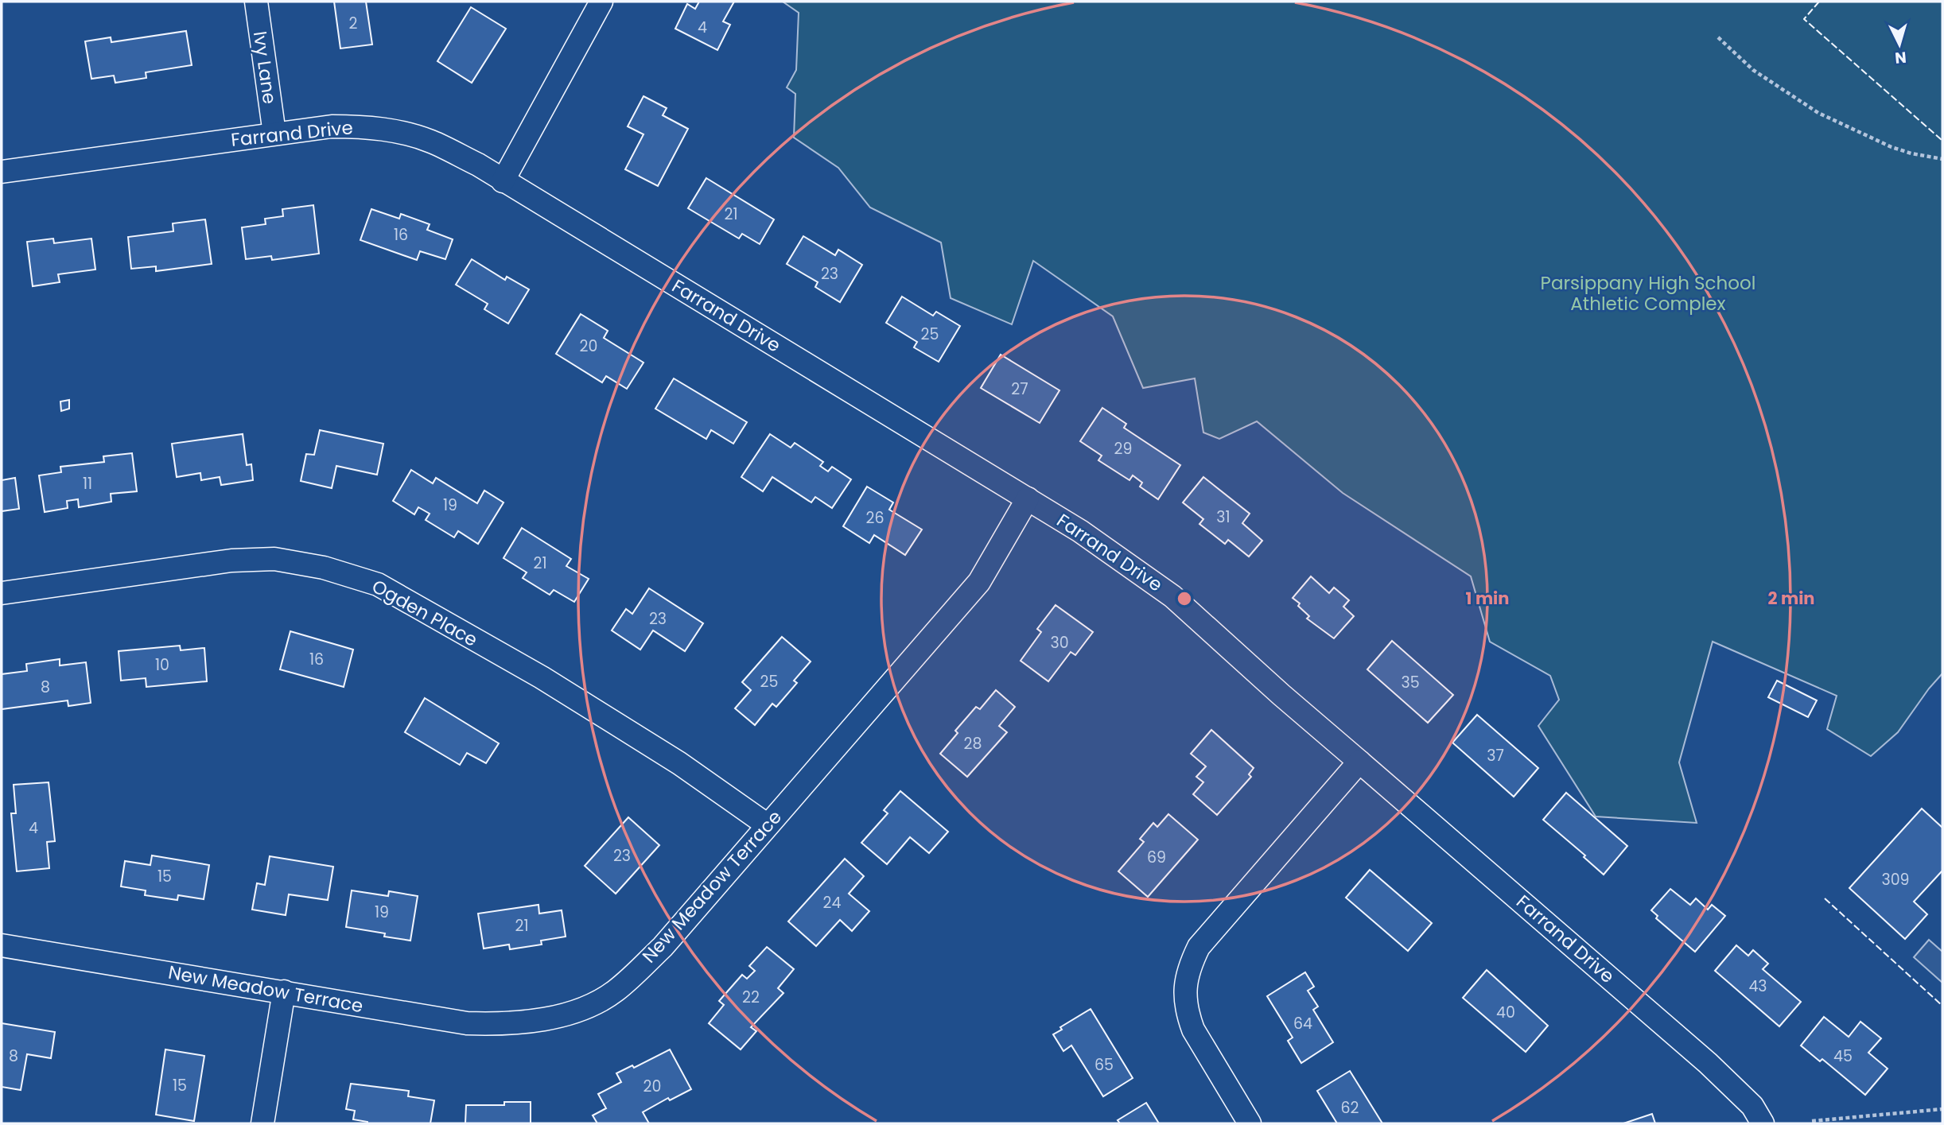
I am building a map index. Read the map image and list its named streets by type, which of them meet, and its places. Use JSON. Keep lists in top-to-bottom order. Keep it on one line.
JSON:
{"streets":{"street":["Ivy Lane","Farrand Drive","Ogden Place","New Meadow Terrace"]},"crossings":[["Ivy Lane","Farrand Drive"],["Farrand Drive","New Meadow Terrace"],["Ogden Place","New Meadow Terrace"]],"parks":["Parsippany High School Athletic Complex"],"house_numbers":["2","4","21","16","23","25","20","27","29","11","19","31","26","21","23","30","16","10","25","35","8","28","37","4","23","69","15","309","24","19","21","43","22","40","64","8","45","65","15","20","62"],"north":"bottom","rings":["1 min","2 min"]}
